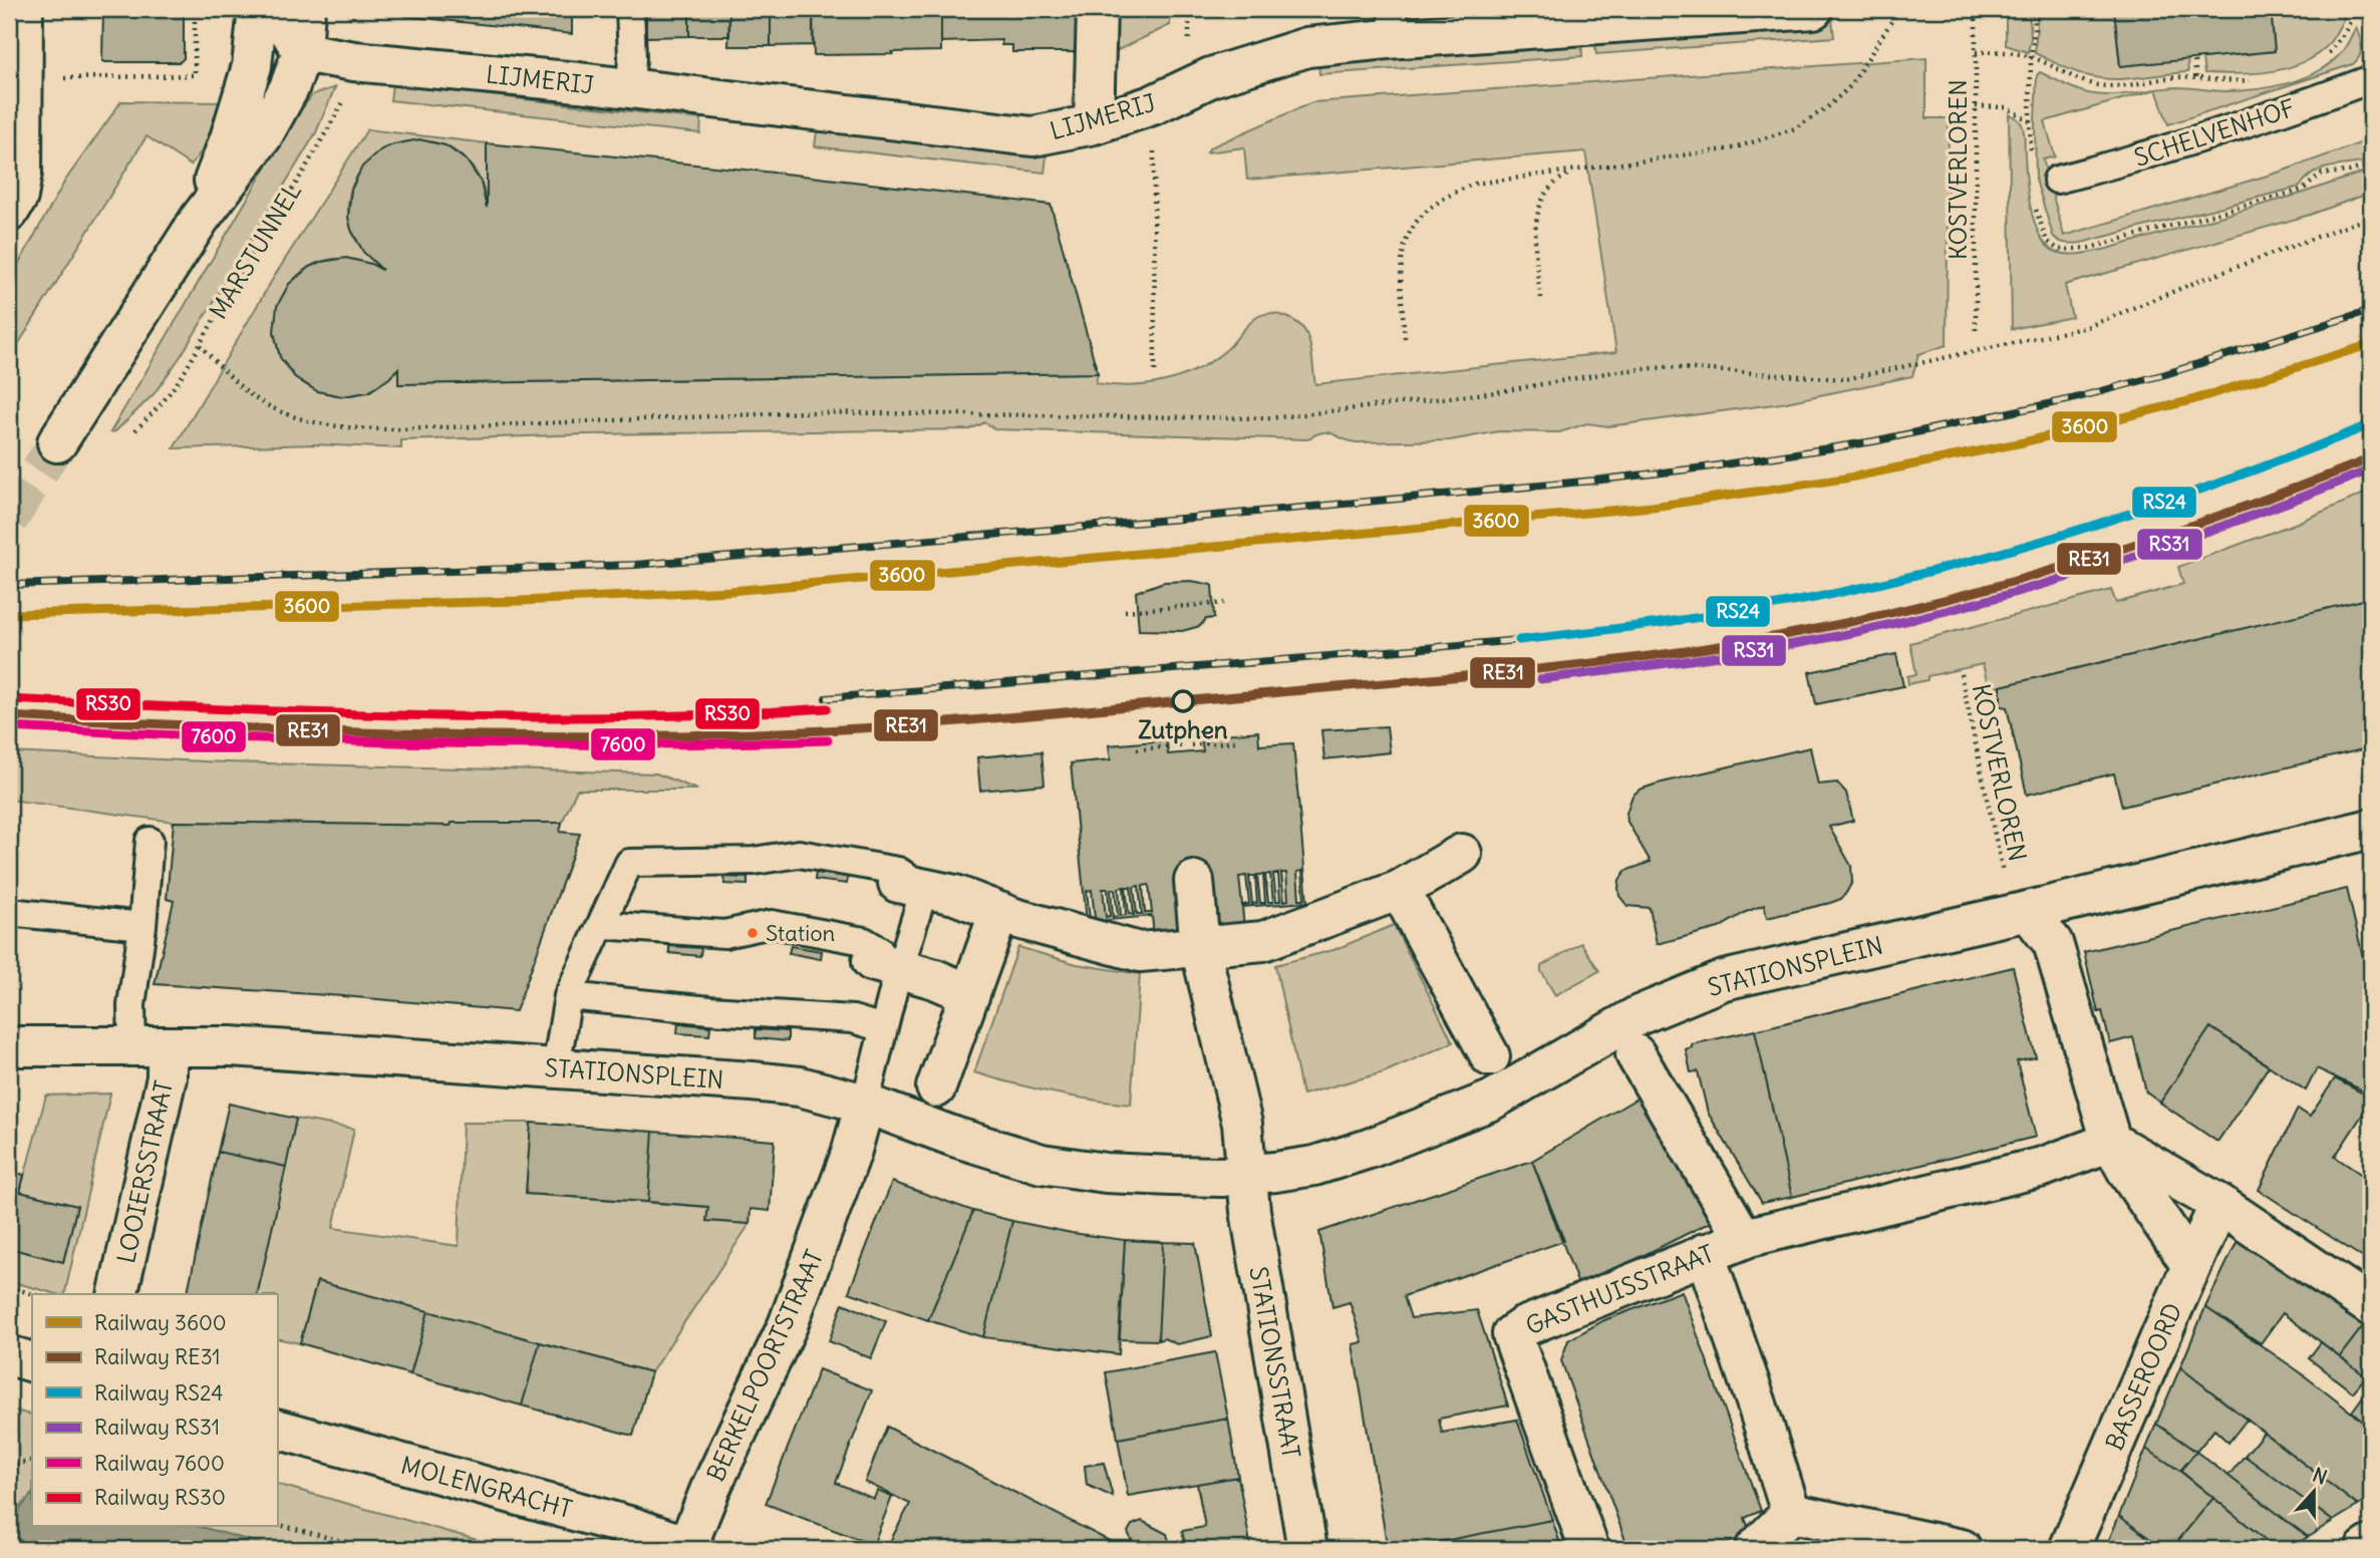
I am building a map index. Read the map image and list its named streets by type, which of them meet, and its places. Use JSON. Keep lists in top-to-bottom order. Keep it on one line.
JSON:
{"streets":{"street":["LIJMERIJ","STATIONSPLEIN","LOOIERSSTRAAT","GASTHUISSTRAAT","STATIONSSTRAAT","BERKELPOORTSTRAAT","BASSEROORD","MOLENGRACHT"],"lane":["SCHELVENHOF"],"path":["KOSTVERLOREN","MARSTUNNEL"]},"crossings":[["LIJMERIJ","MARSTUNNEL"],["STATIONSPLEIN","LOOIERSSTRAAT"],["STATIONSPLEIN","STATIONSSTRAAT"],["STATIONSPLEIN","BERKELPOORTSTRAAT"],["BERKELPOORTSTRAAT","MOLENGRACHT"]],"places":["Zutphen","Station"],"lines":["rail line 3600","rail line RS24","rail line RE31","rail line RS31","rail line RS30","rail line 7600"],"legend":["Railway 3600","Railway RE31","Railway RS24","Railway RS31","Railway 7600","Railway RS30"],"north":"top"}
